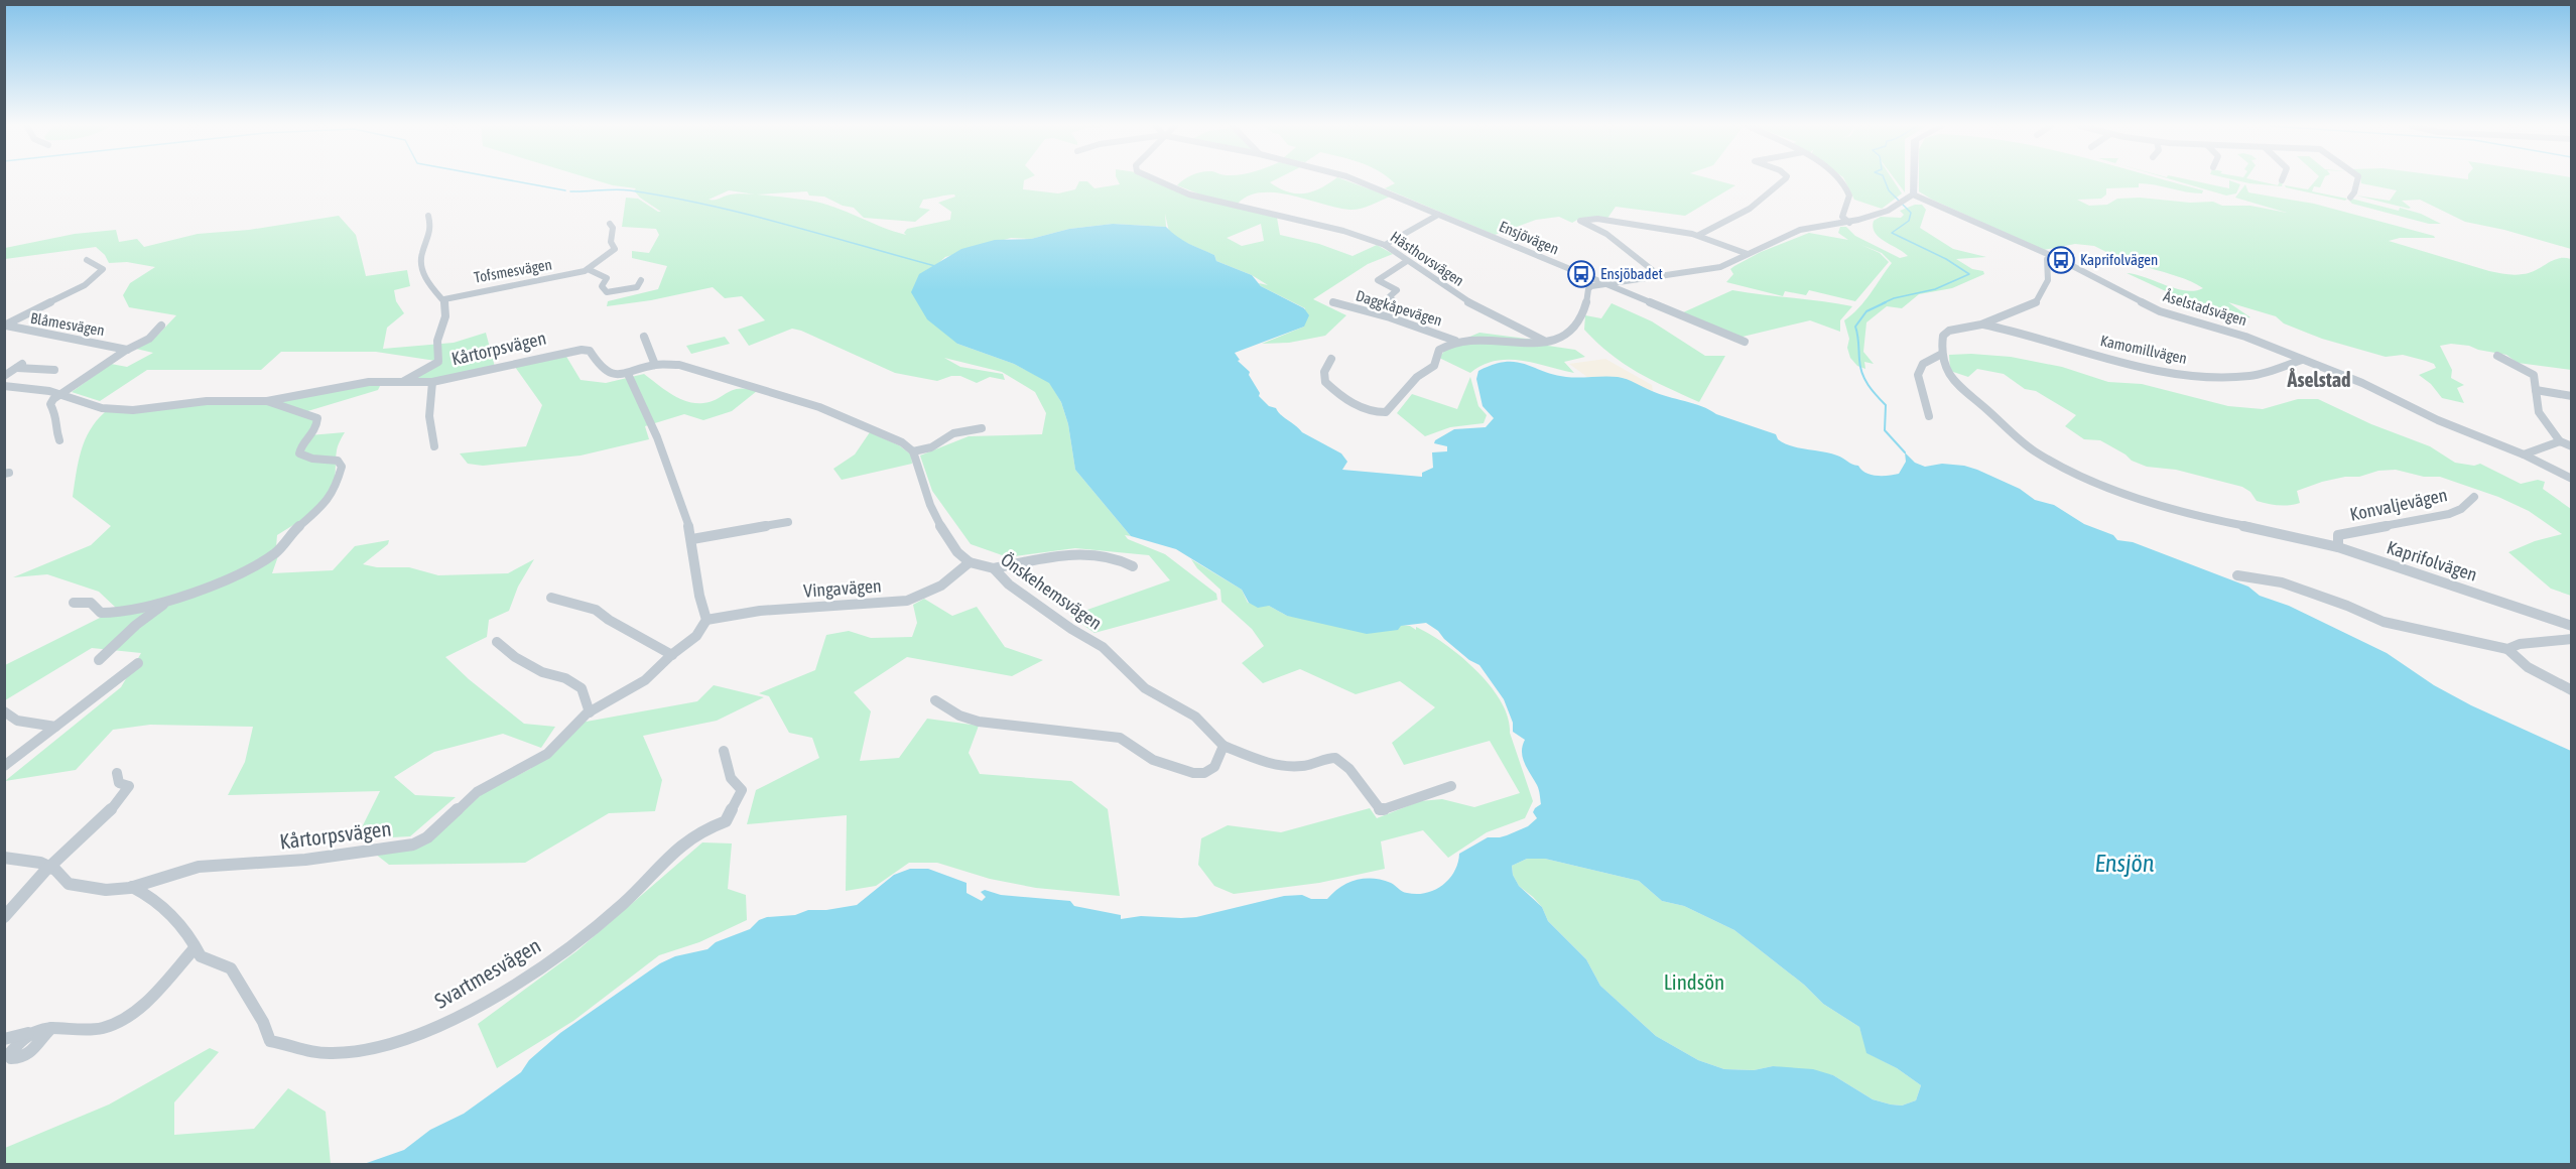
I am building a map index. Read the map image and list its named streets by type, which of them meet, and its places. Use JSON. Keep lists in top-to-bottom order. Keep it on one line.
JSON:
{"streets":{"street":["Ensjövägen","Hästhovsvägen","Tofsmesvägen","Daggkåpevägen","Åselstadsvägen","Blåmesvägen","Kårtorpsvägen","Kamomillvägen","Konvaljevägen","Kaprifolvägen","Vingavägen","Önskehemsvägen","Svartmesvägen"]},"crossings":[["Ensjövägen","Daggkåpevägen"],["Hästhovsvägen","Daggkåpevägen"],["Åselstadsvägen","Kamomillvägen"],["Kårtorpsvägen","Vingavägen"],["Kårtorpsvägen","Svartmesvägen"],["Konvaljevägen","Kaprifolvägen"],["Vingavägen","Önskehemsvägen"]],"districts":["Åselstad"],"water":["Ensjön"],"parks":["Lindsön"],"places":{"bus stop":["Kaprifolvägen","Ensjöbadet"]}}
